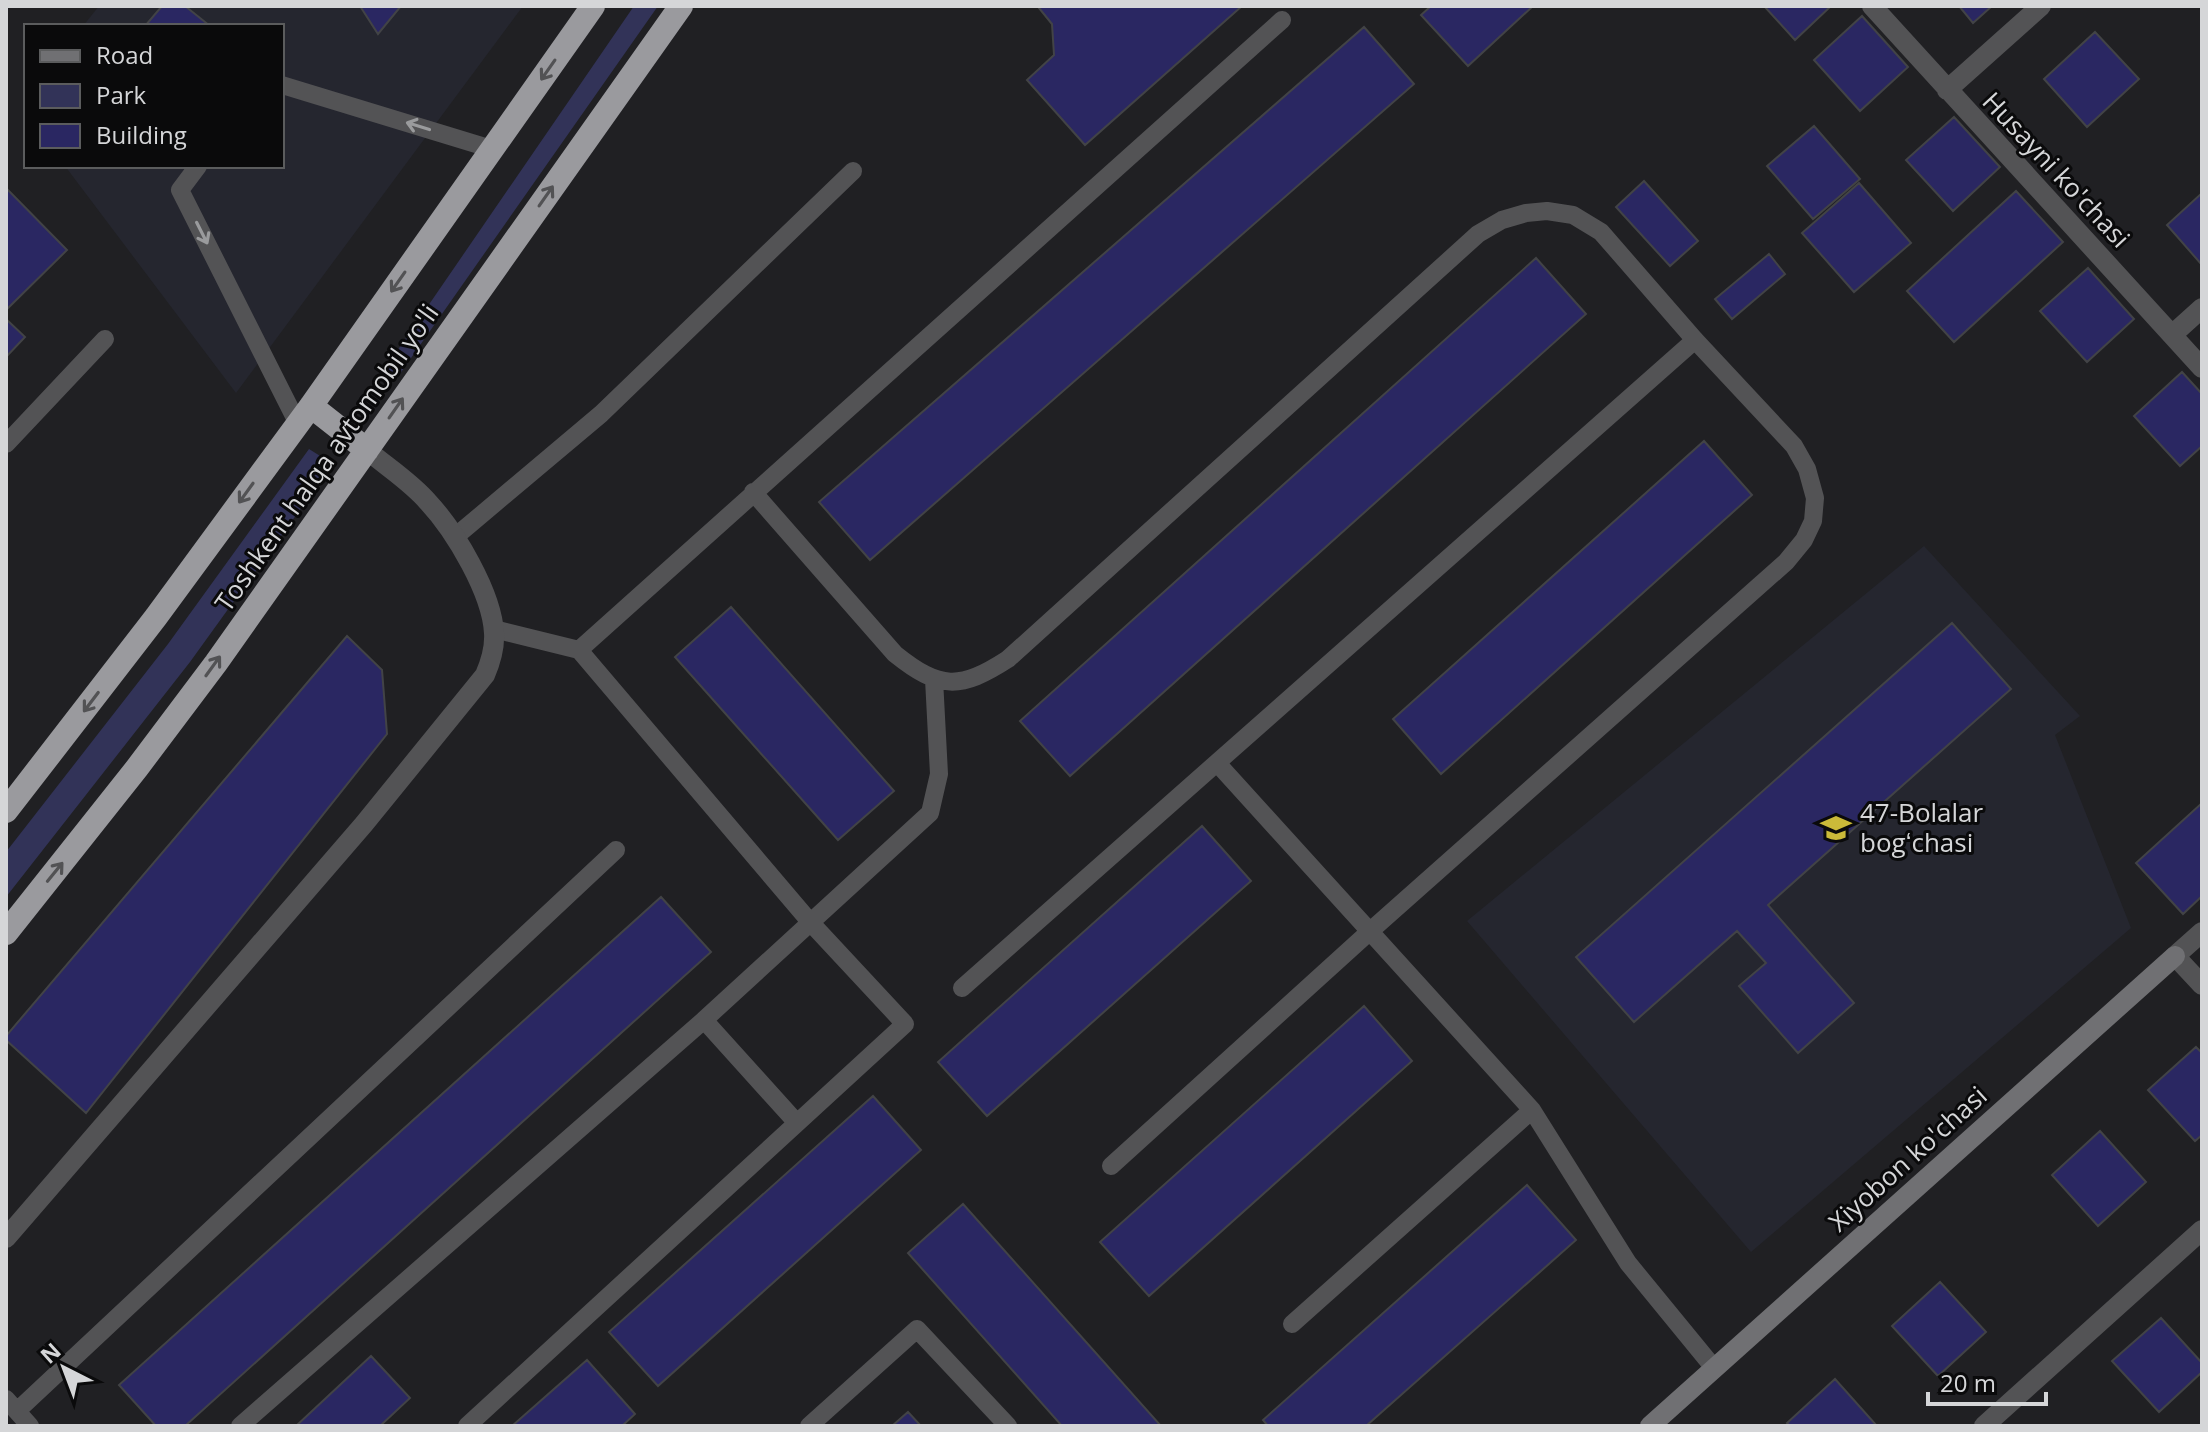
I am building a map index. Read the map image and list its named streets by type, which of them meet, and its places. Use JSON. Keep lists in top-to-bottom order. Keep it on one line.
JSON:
{"streets":{"highway":["Toshkent halqa avtomobil yo'li"],"street":["Husayni ko'chasi","Xiyobon ko'chasi"]},"places":{"school or university":["47-Bolalar bogʻchasi"]},"legend":["Road","Park","Building"],"scale_bar":"20 m","north":"top left"}
